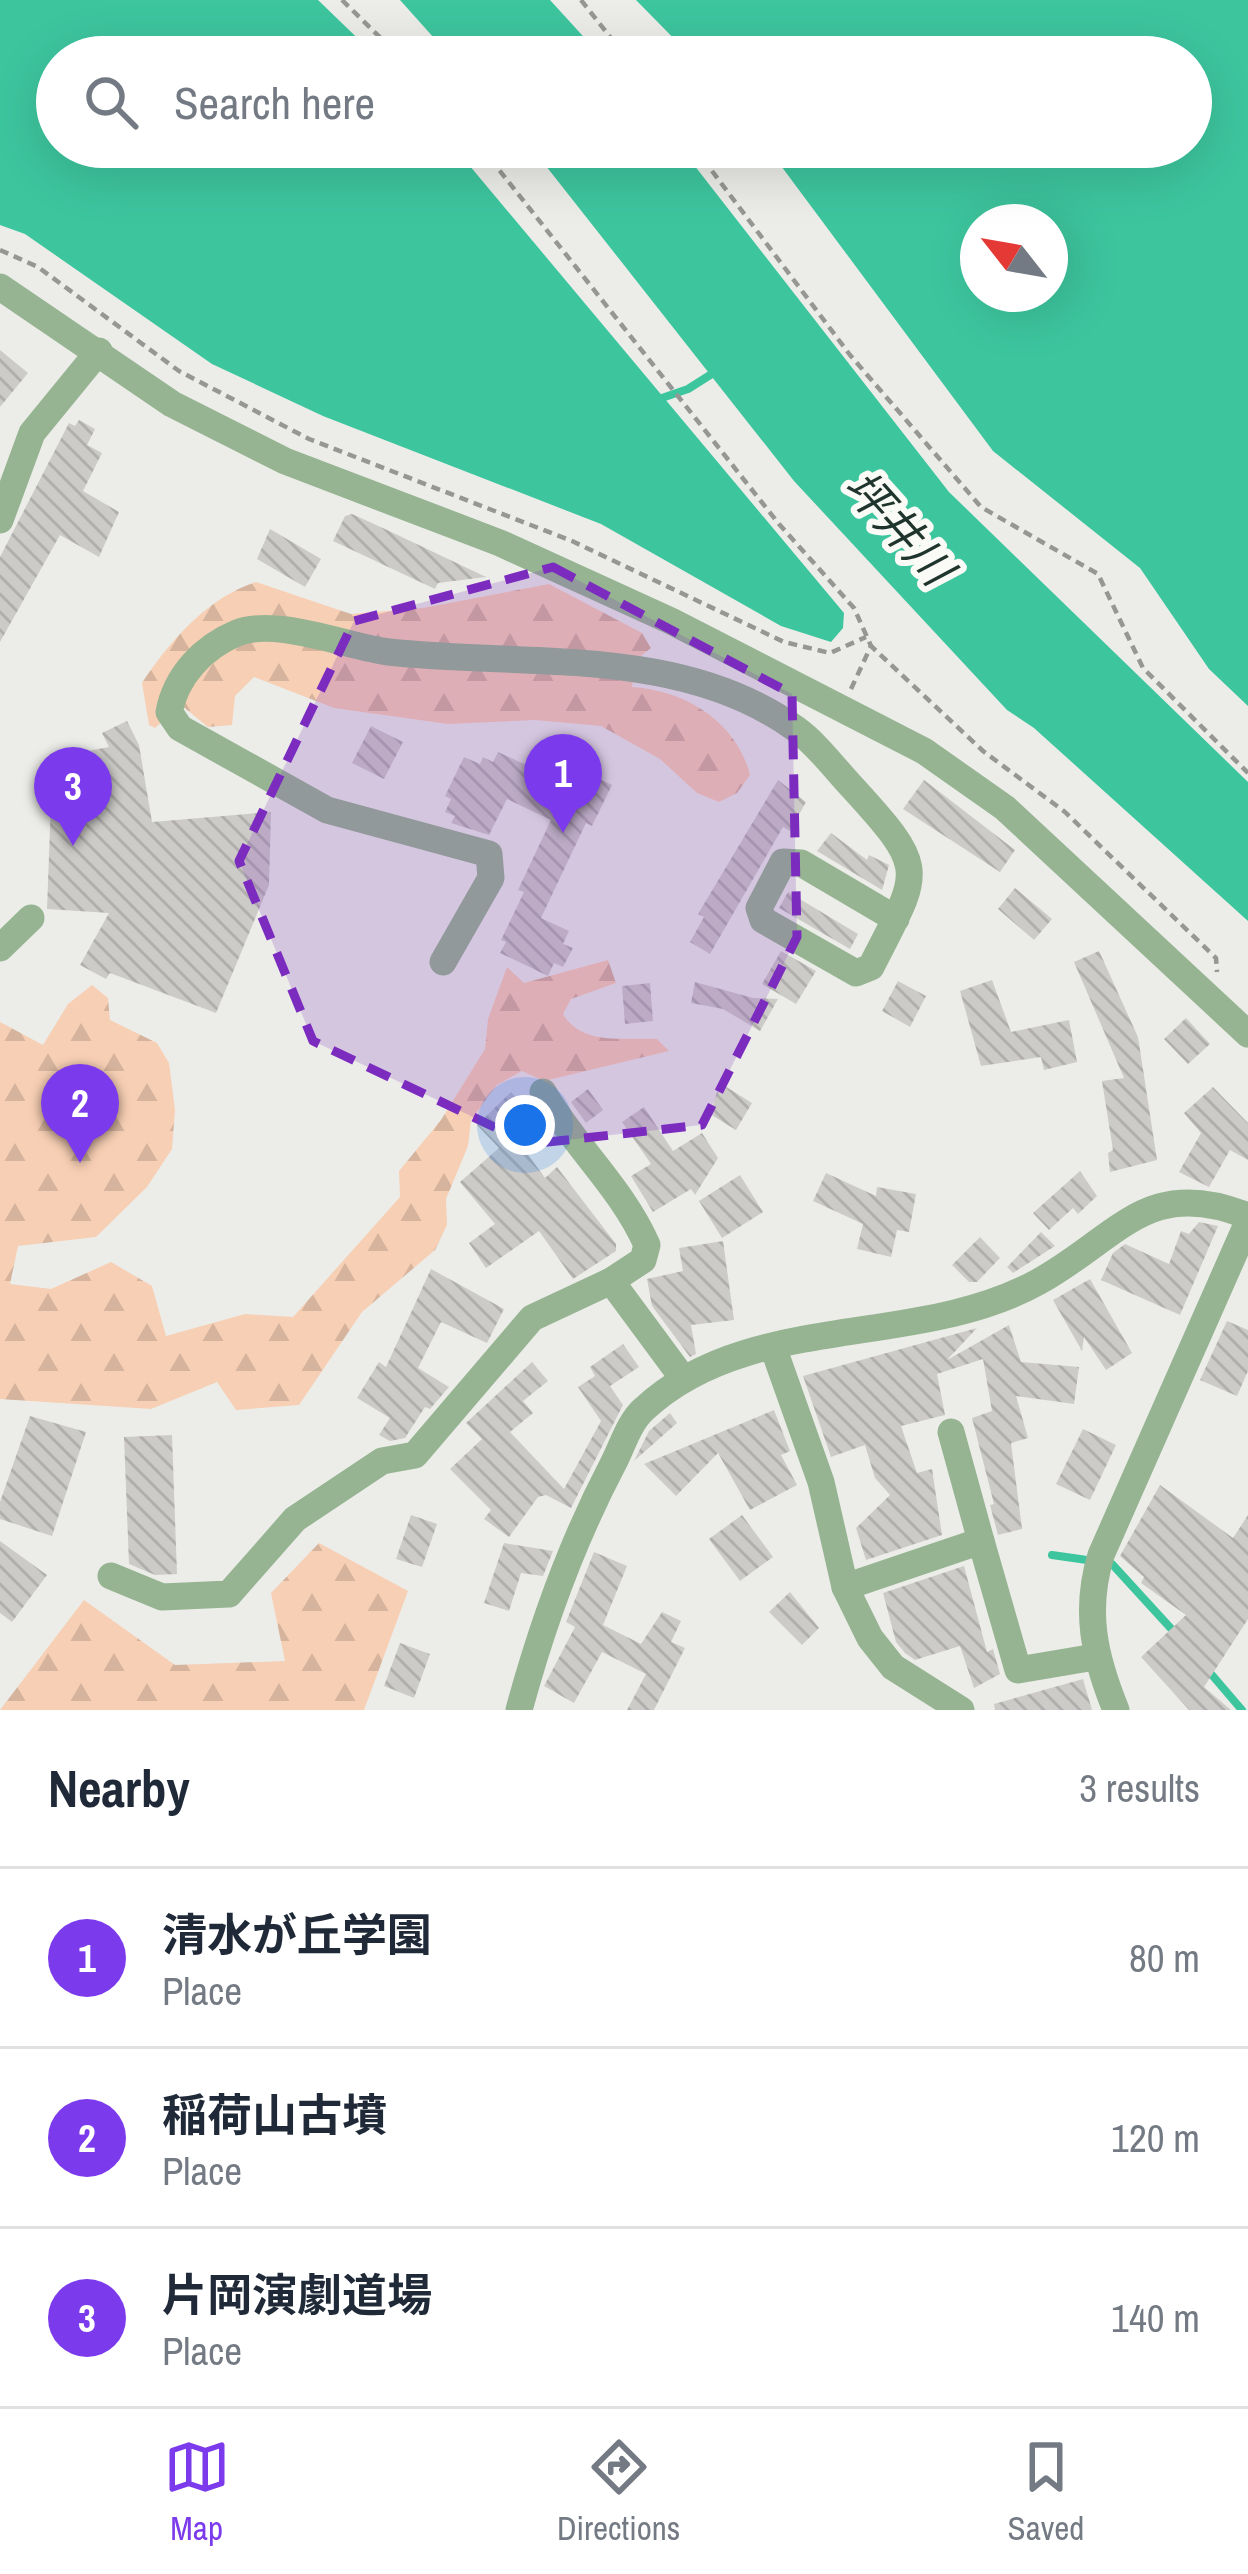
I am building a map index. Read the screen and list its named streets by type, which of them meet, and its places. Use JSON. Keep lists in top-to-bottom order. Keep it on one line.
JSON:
{"water":["坪井川"],"north":"top left","page":{"search":"Search here","pins":["1","3","2"],"heading":["Nearby","3 results"],"list":[{"mark":"1","name":"清水が丘学園","note":"Place","value":"80 m"},{"mark":"2","name":"稲荷山古墳","note":"Place","value":"120 m"},{"mark":"3","name":"片岡演劇道場","note":"Place","value":"140 m"}],"nav":["Map","Directions","Saved"]}}
